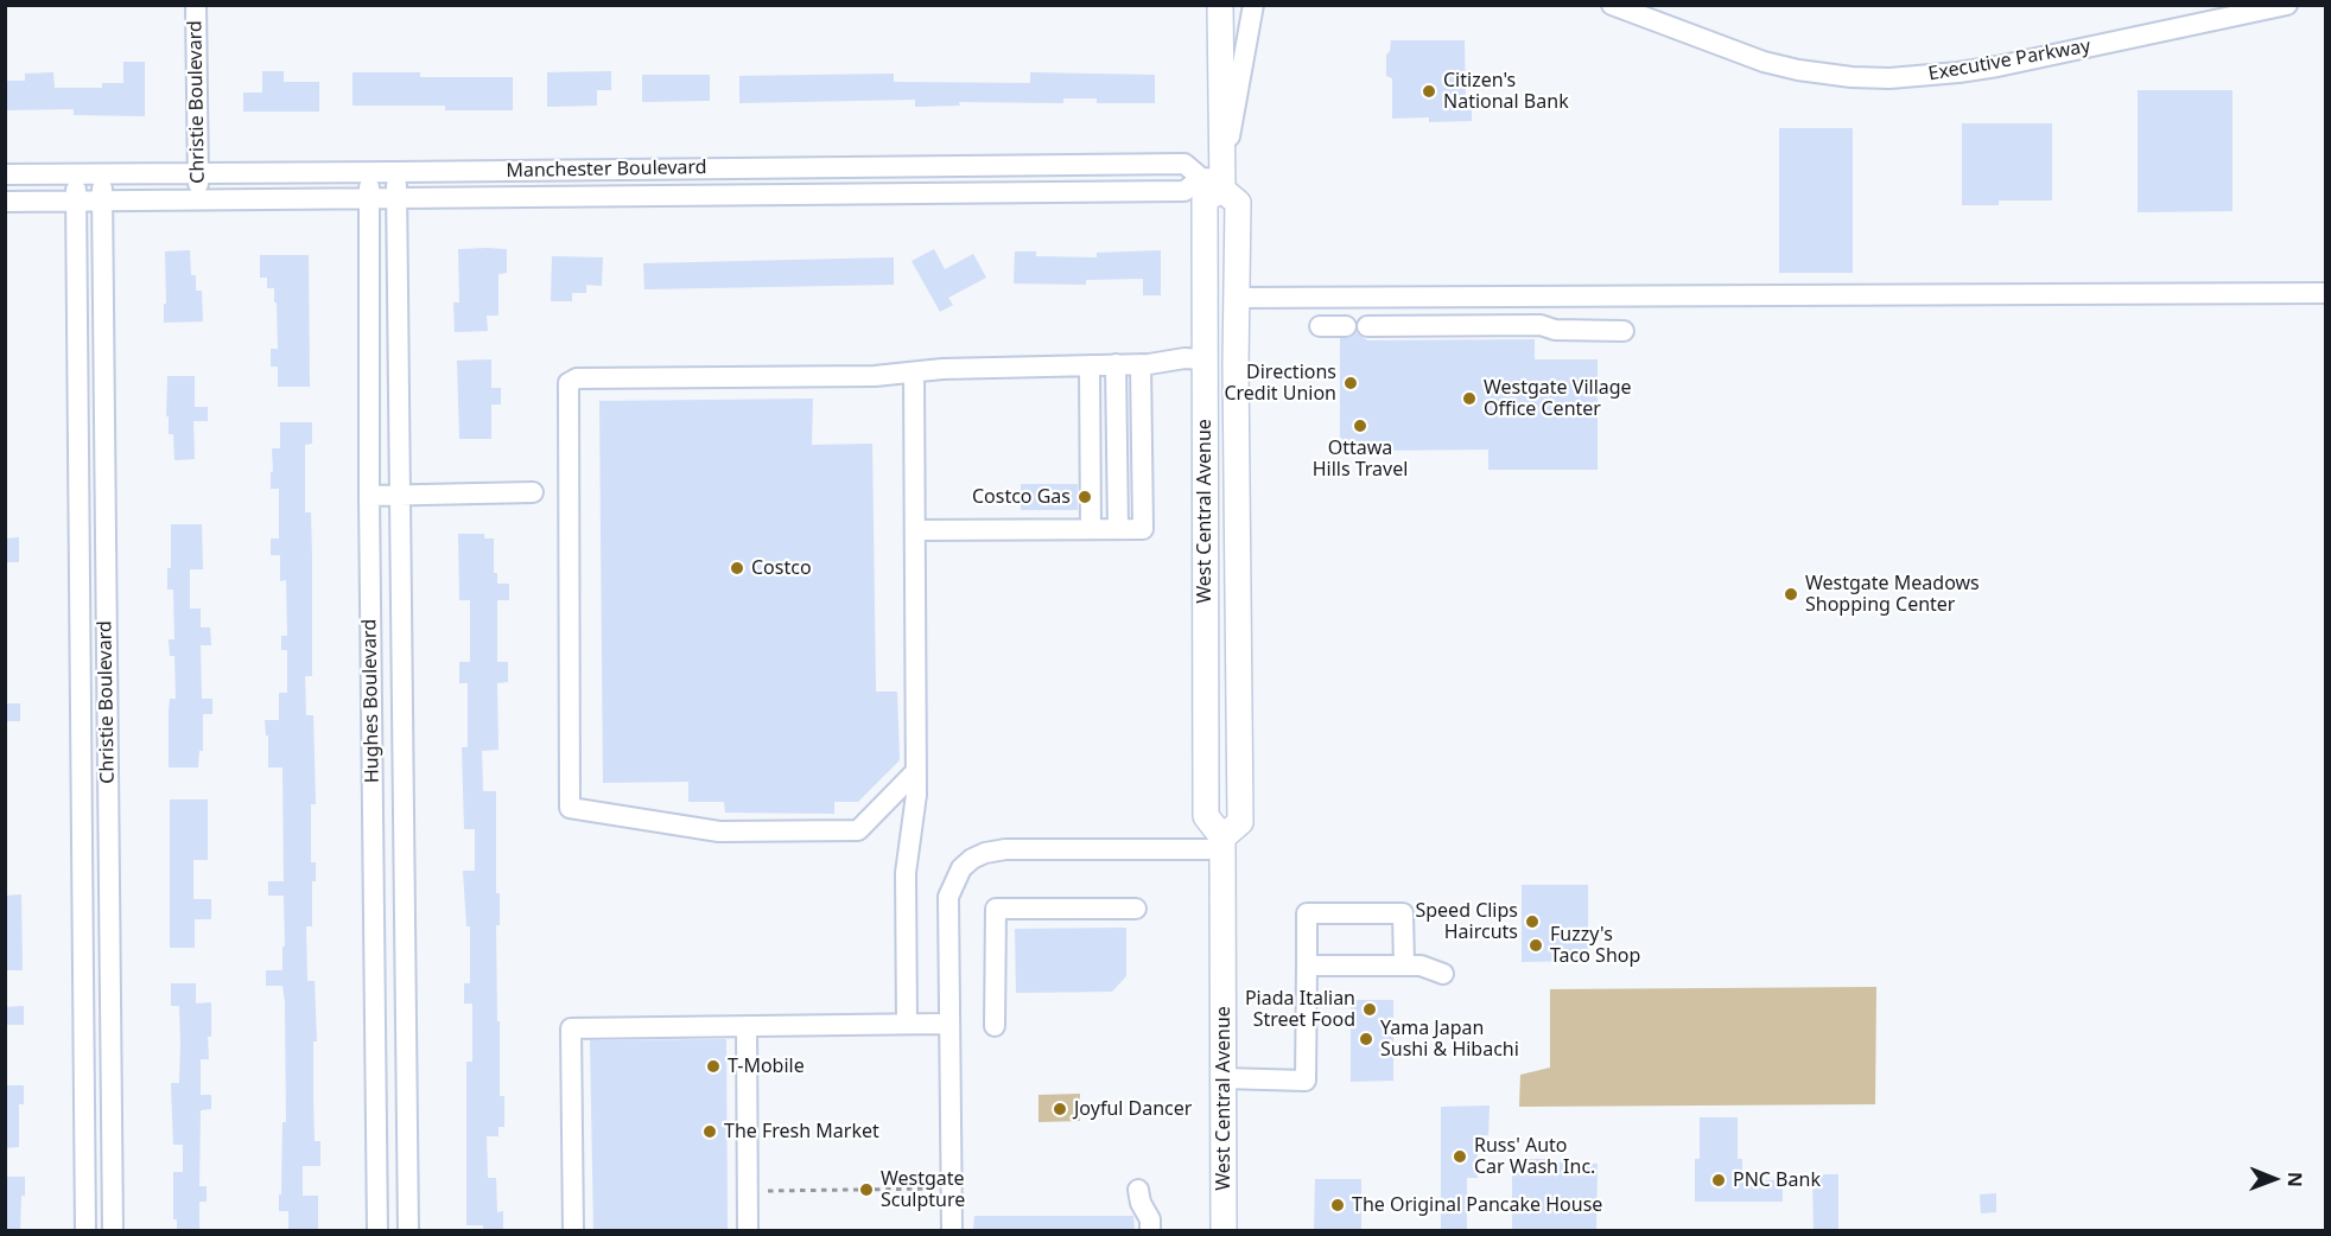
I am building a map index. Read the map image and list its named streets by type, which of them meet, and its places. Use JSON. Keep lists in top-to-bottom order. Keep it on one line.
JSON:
{"streets":{"main road":["West Central Avenue"],"street":["Executive Parkway","Christie Boulevard","Manchester Boulevard","Hughes Boulevard"]},"crossings":[["Christie Boulevard","Manchester Boulevard"],["Manchester Boulevard","West Central Avenue"],["Manchester Boulevard","Hughes Boulevard"]],"places":["Citizen's National Bank","Directions Credit Union","Westgate Village Office Center","Ottawa Hills Travel","Costco Gas","Costco","Westgate Meadows Shopping Center","Speed Clips Haircuts","Fuzzy's Taco Shop","Piada Italian Street Food","Yama Japan Sushi & Hibachi","T-Mobile","Joyful Dancer","The Fresh Market","Russ' Auto Car Wash Inc.","PNC Bank","Westgate Sculpture","The Original Pancake House"],"north":"right"}
